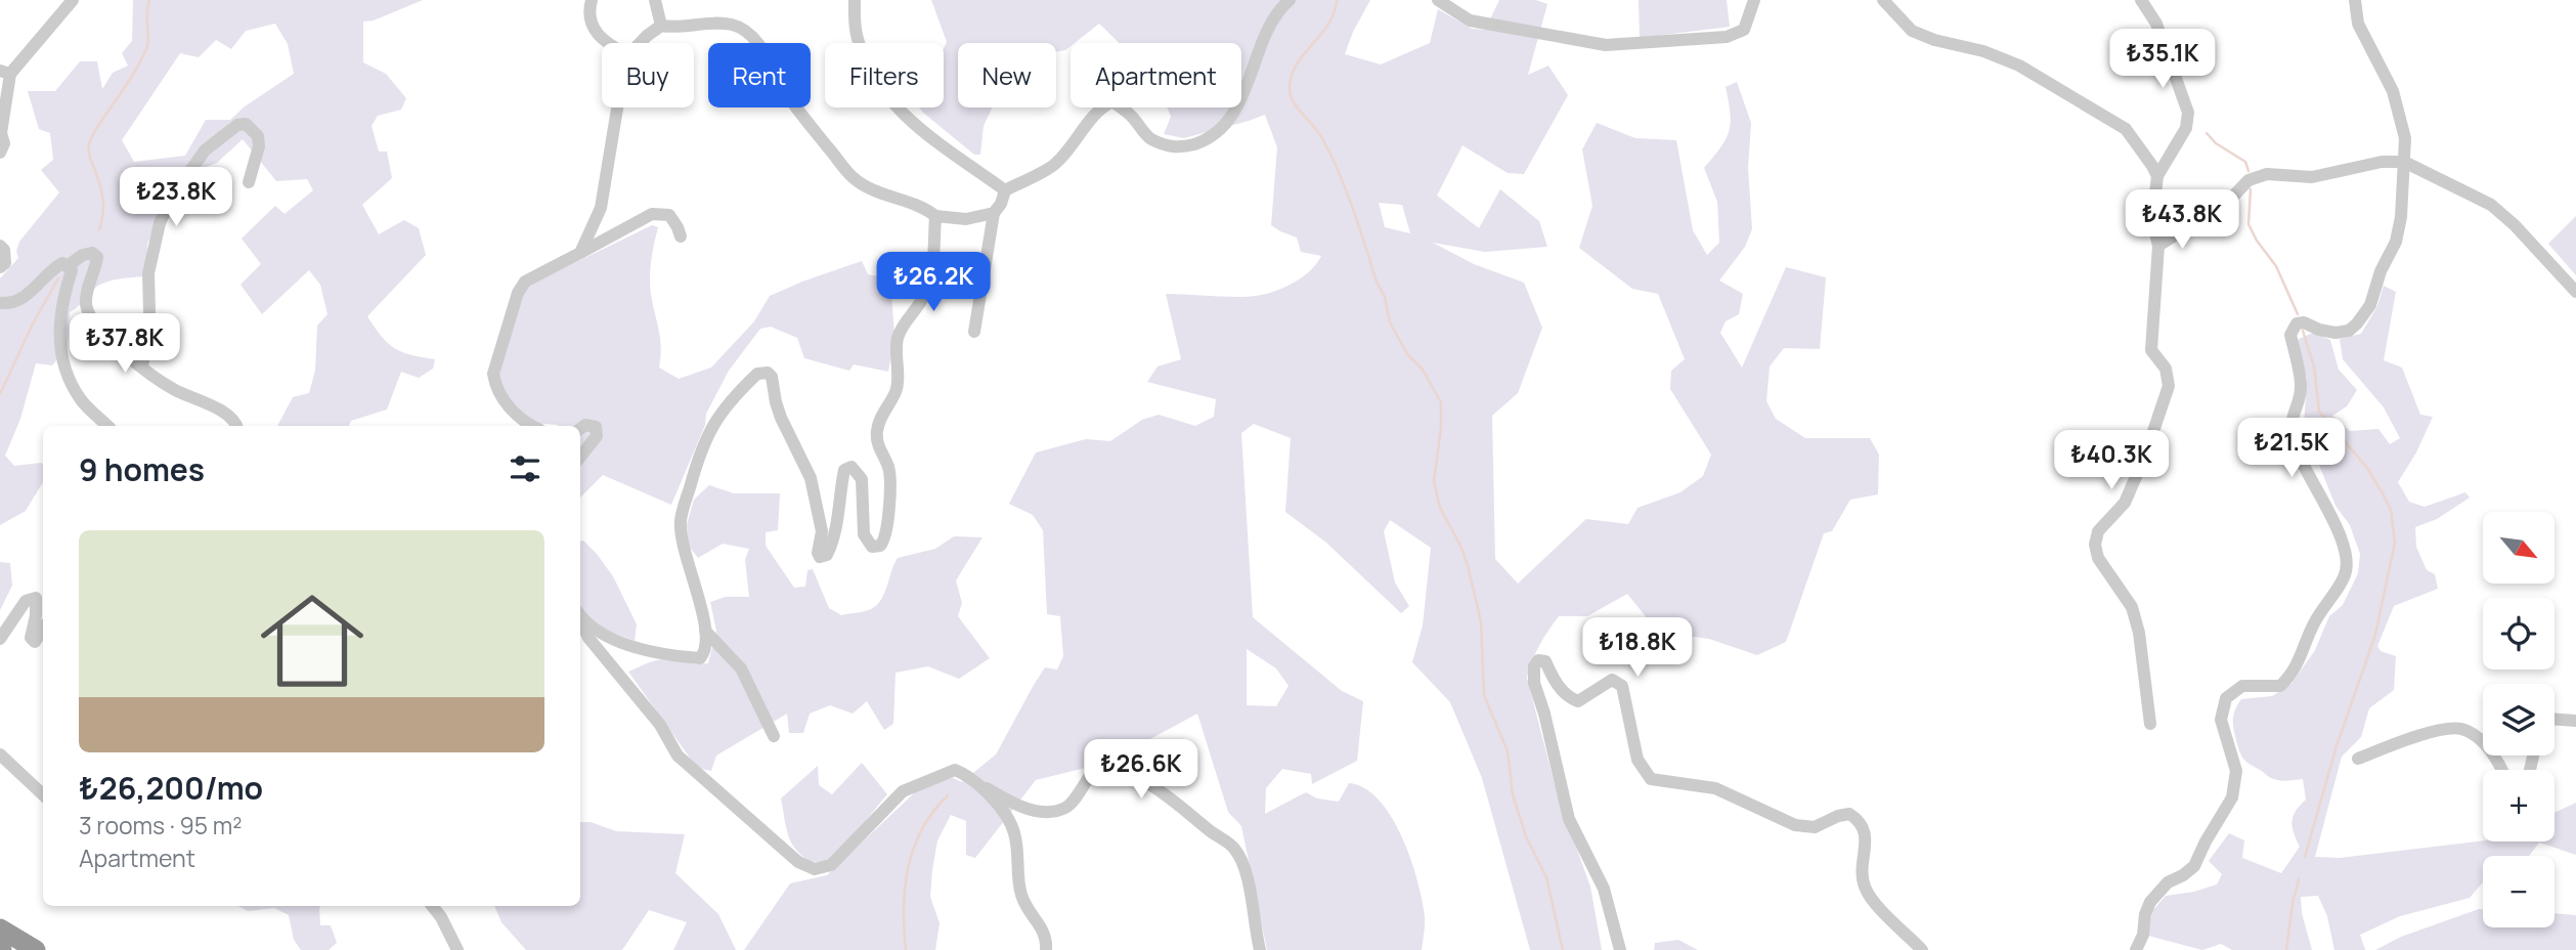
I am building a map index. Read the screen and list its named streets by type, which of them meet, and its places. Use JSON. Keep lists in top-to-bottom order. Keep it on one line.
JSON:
{"north":"bottom right","page":{"price":["₺35.1K","₺23.8K","₺43.8K","₺26.2K","₺37.8K","₺21.5K","₺40.3K","₺18.8K","₺26.6K"],"chip":["Buy","Rent","Filters","New","Apartment"],"heading":"9 homes","map_buttons":["+","−"],"list":[{"name":"₺26,200/mo","note":"3 rooms · 95 m² · Apartment"}]}}
